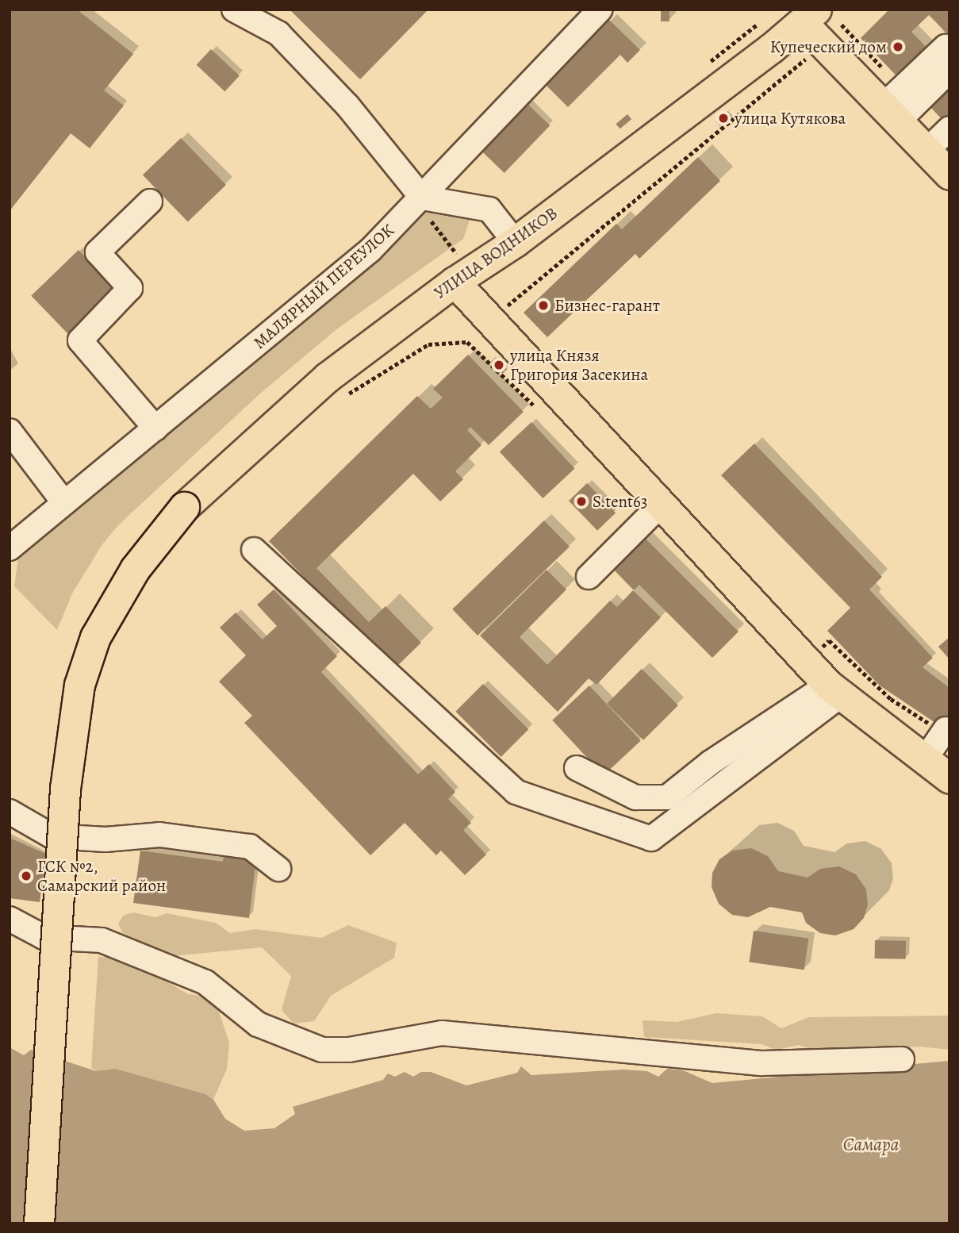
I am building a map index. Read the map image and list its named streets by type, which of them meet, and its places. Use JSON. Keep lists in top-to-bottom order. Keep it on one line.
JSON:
{"streets":{"main road":["УЛИЦА ВОДНИКОВ"],"street":["МАЛЯРНЫЙ ПЕРЕУЛОК"]},"water":["Самара"],"places":["Купеческий дом","улица Кутякова","Бизнес-гарант","улица Князя Григория Засекина","S.tent63","ГСК №2, Самарский район"]}
